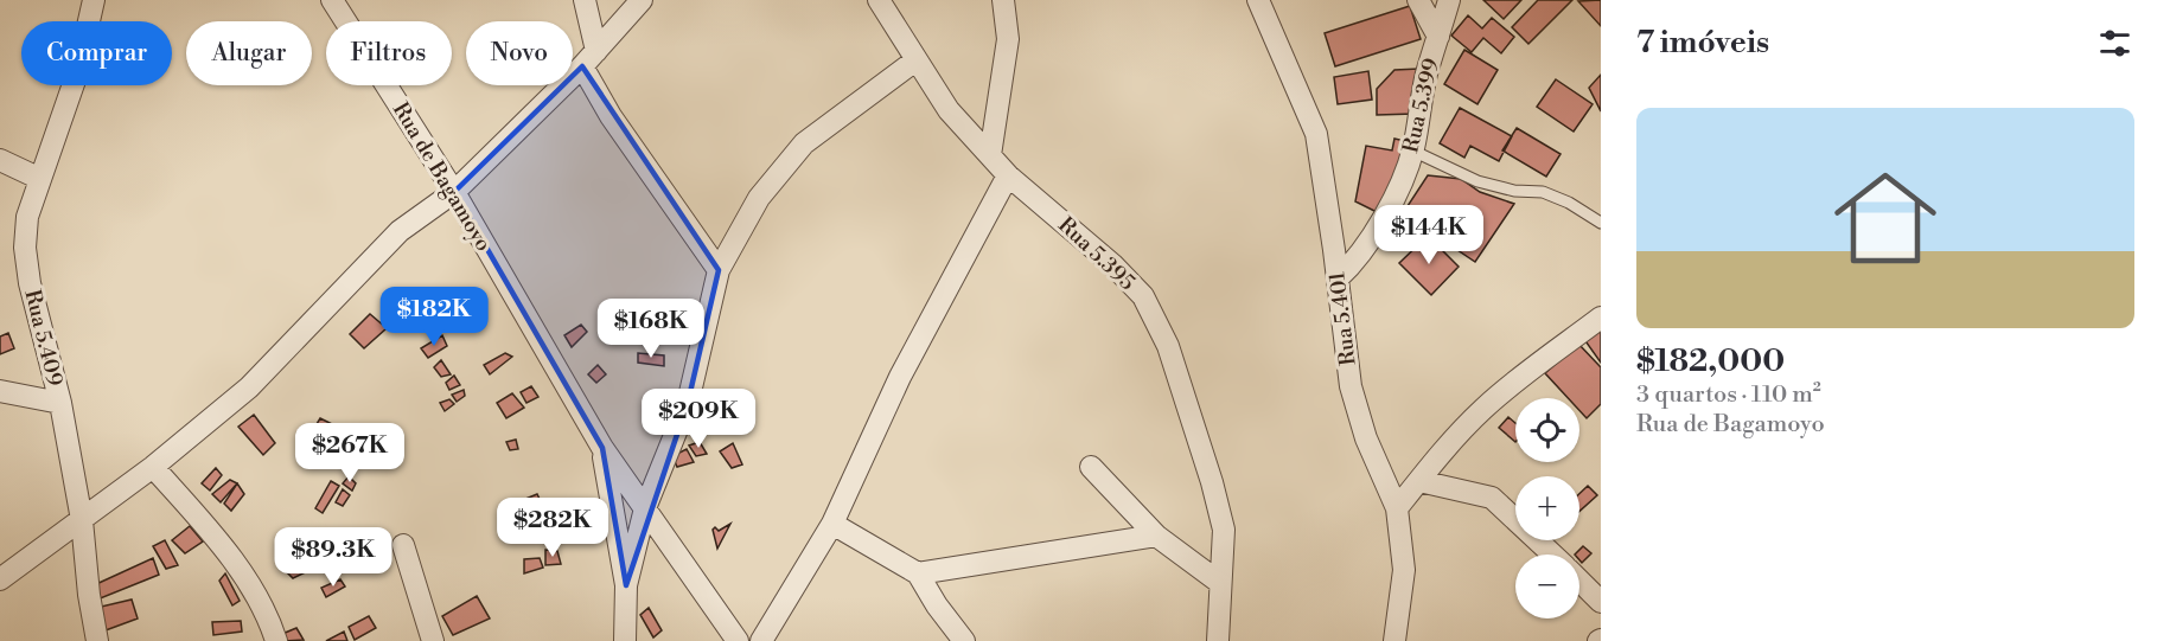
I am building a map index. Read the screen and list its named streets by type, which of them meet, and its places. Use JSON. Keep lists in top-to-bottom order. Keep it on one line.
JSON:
{"streets":{"street":["Rua 5.399","Rua de Bagamoyo","Rua 5.395","Rua 5.401","Rua 5.409"]},"crossings":[["Rua 5.399","Rua 5.401"]],"page":{"heading":"7 imóveis","chip":["Comprar","Alugar","Filtros","Novo"],"list":[{"name":"$182,000","note":"3 quartos · 110 m² · Rua de Bagamoyo"}],"price":["$144K","$182K","$168K","$209K","$267K","$282K","$89.3K"],"map_buttons":["+","−"]}}
